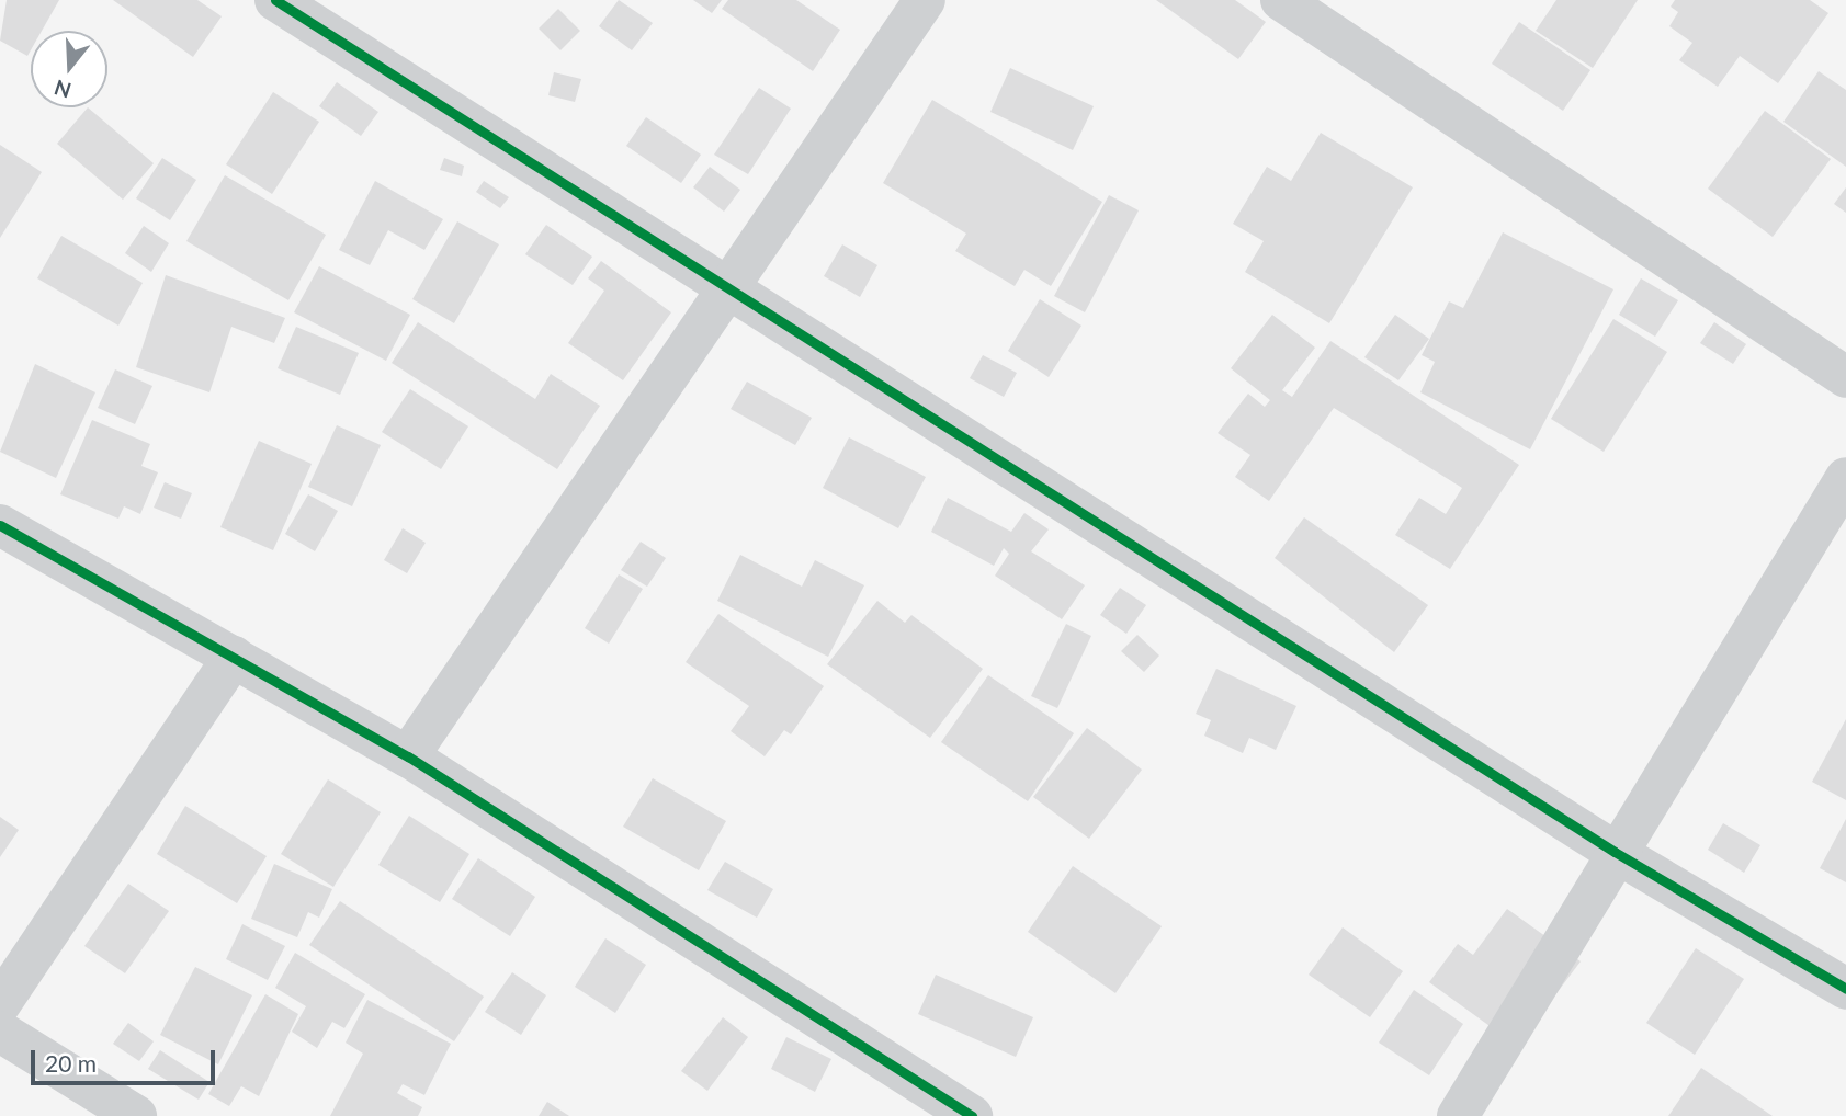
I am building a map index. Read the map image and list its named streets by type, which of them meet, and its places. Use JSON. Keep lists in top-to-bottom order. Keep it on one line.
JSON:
{"scale_bar":"20 m","north":"bottom"}
